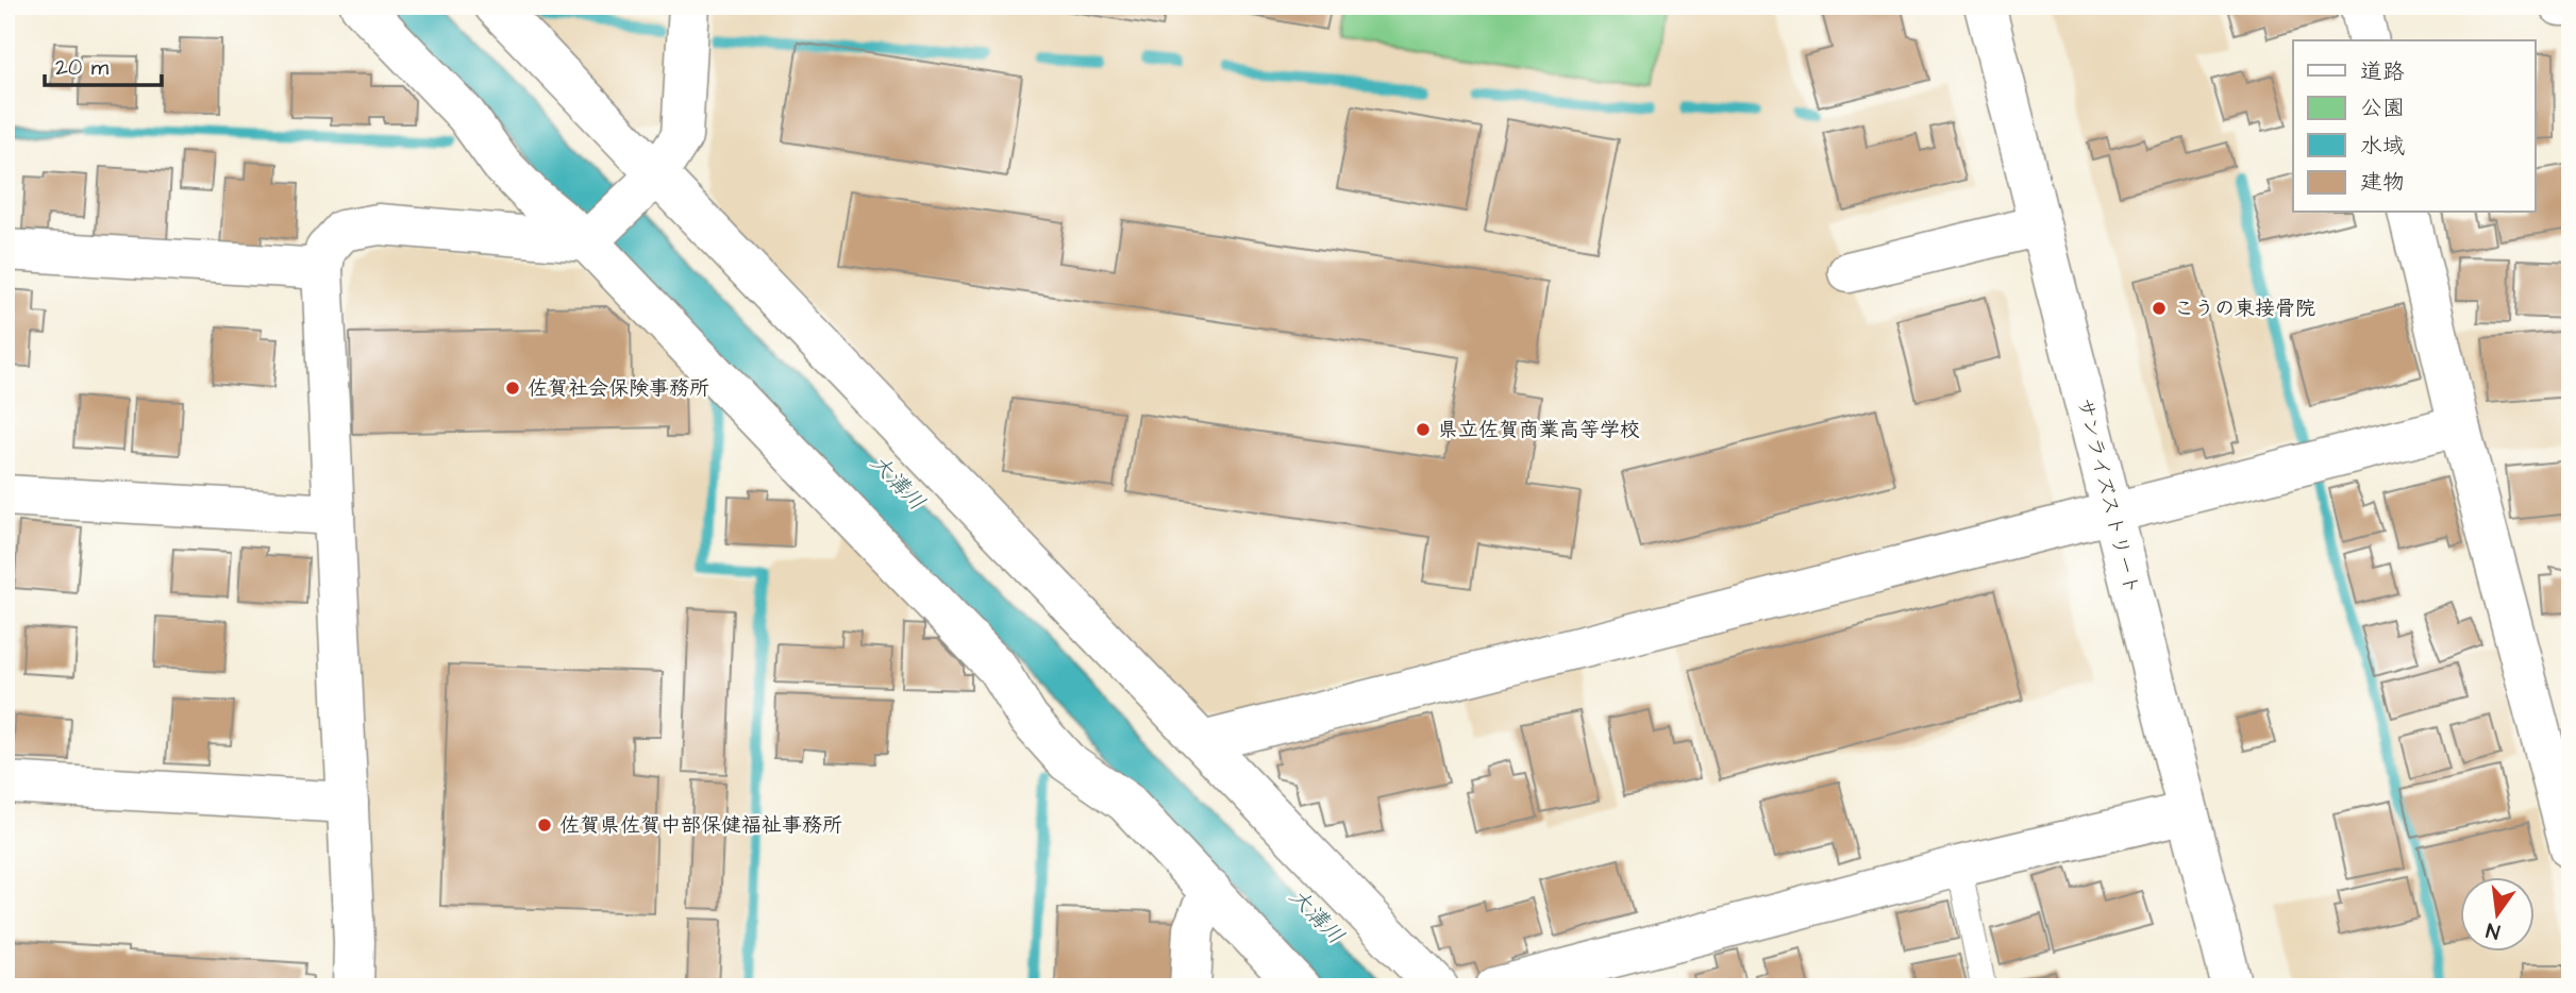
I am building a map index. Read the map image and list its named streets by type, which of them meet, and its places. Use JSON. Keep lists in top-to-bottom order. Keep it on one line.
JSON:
{"streets":{"street":["サンライズストリート"]},"water":["大溝川"],"places":["こうの東接骨院","佐賀社会保険事務所","県立佐賀商業高等学校","佐賀県佐賀中部保健福祉事務所"],"legend":["道路","公園","水域","建物"],"scale_bar":"20 m","north":"bottom"}
